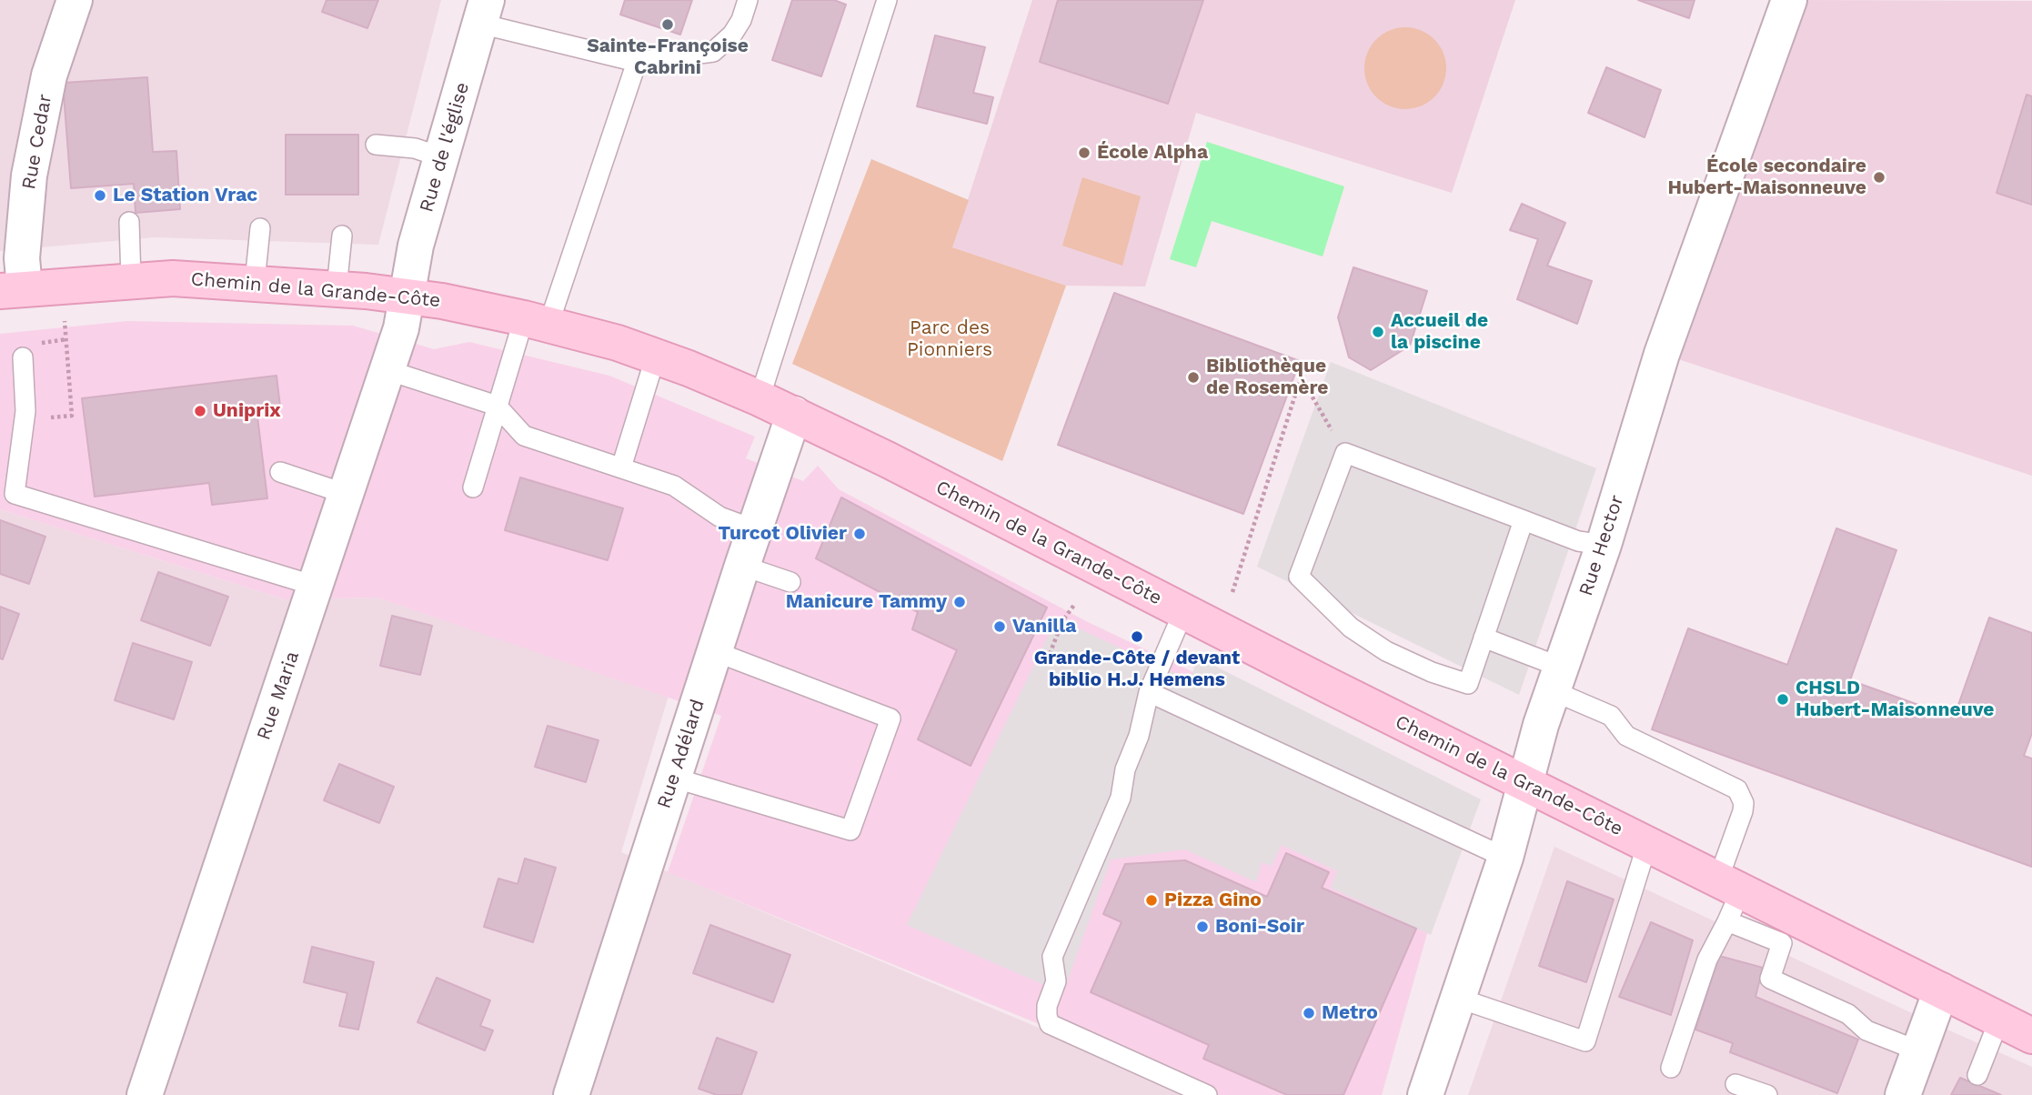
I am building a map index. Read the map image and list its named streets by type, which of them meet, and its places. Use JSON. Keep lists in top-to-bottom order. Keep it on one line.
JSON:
{"streets":{"main road":["Chemin de la Grande-Côte"],"street":["Rue Cedar","Rue de l'église","Rue Hector","Rue Maria","Rue Adélard"]},"crossings":[["Rue Cedar","Chemin de la Grande-Côte"],["Rue de l'église","Chemin de la Grande-Côte"],["Rue de l'église","Rue Maria"],["Chemin de la Grande-Côte","Rue Hector"],["Chemin de la Grande-Côte","Rue Maria"],["Chemin de la Grande-Côte","Rue Adélard"]],"parks":["Parc des Pionniers"],"places":["Sainte-Françoise Cabrini","École Alpha","École secondaire Hubert-Maisonneuve","Le Station Vrac","Accueil de la piscine","Bibliothèque de Rosemère","Uniprix","Turcot Olivier","Manicure Tammy","Vanilla","Grande-Côte / devant biblio H.J. Hemens","CHSLD Hubert-Maisonneuve","Pizza Gino","Boni-Soir","Metro"]}
